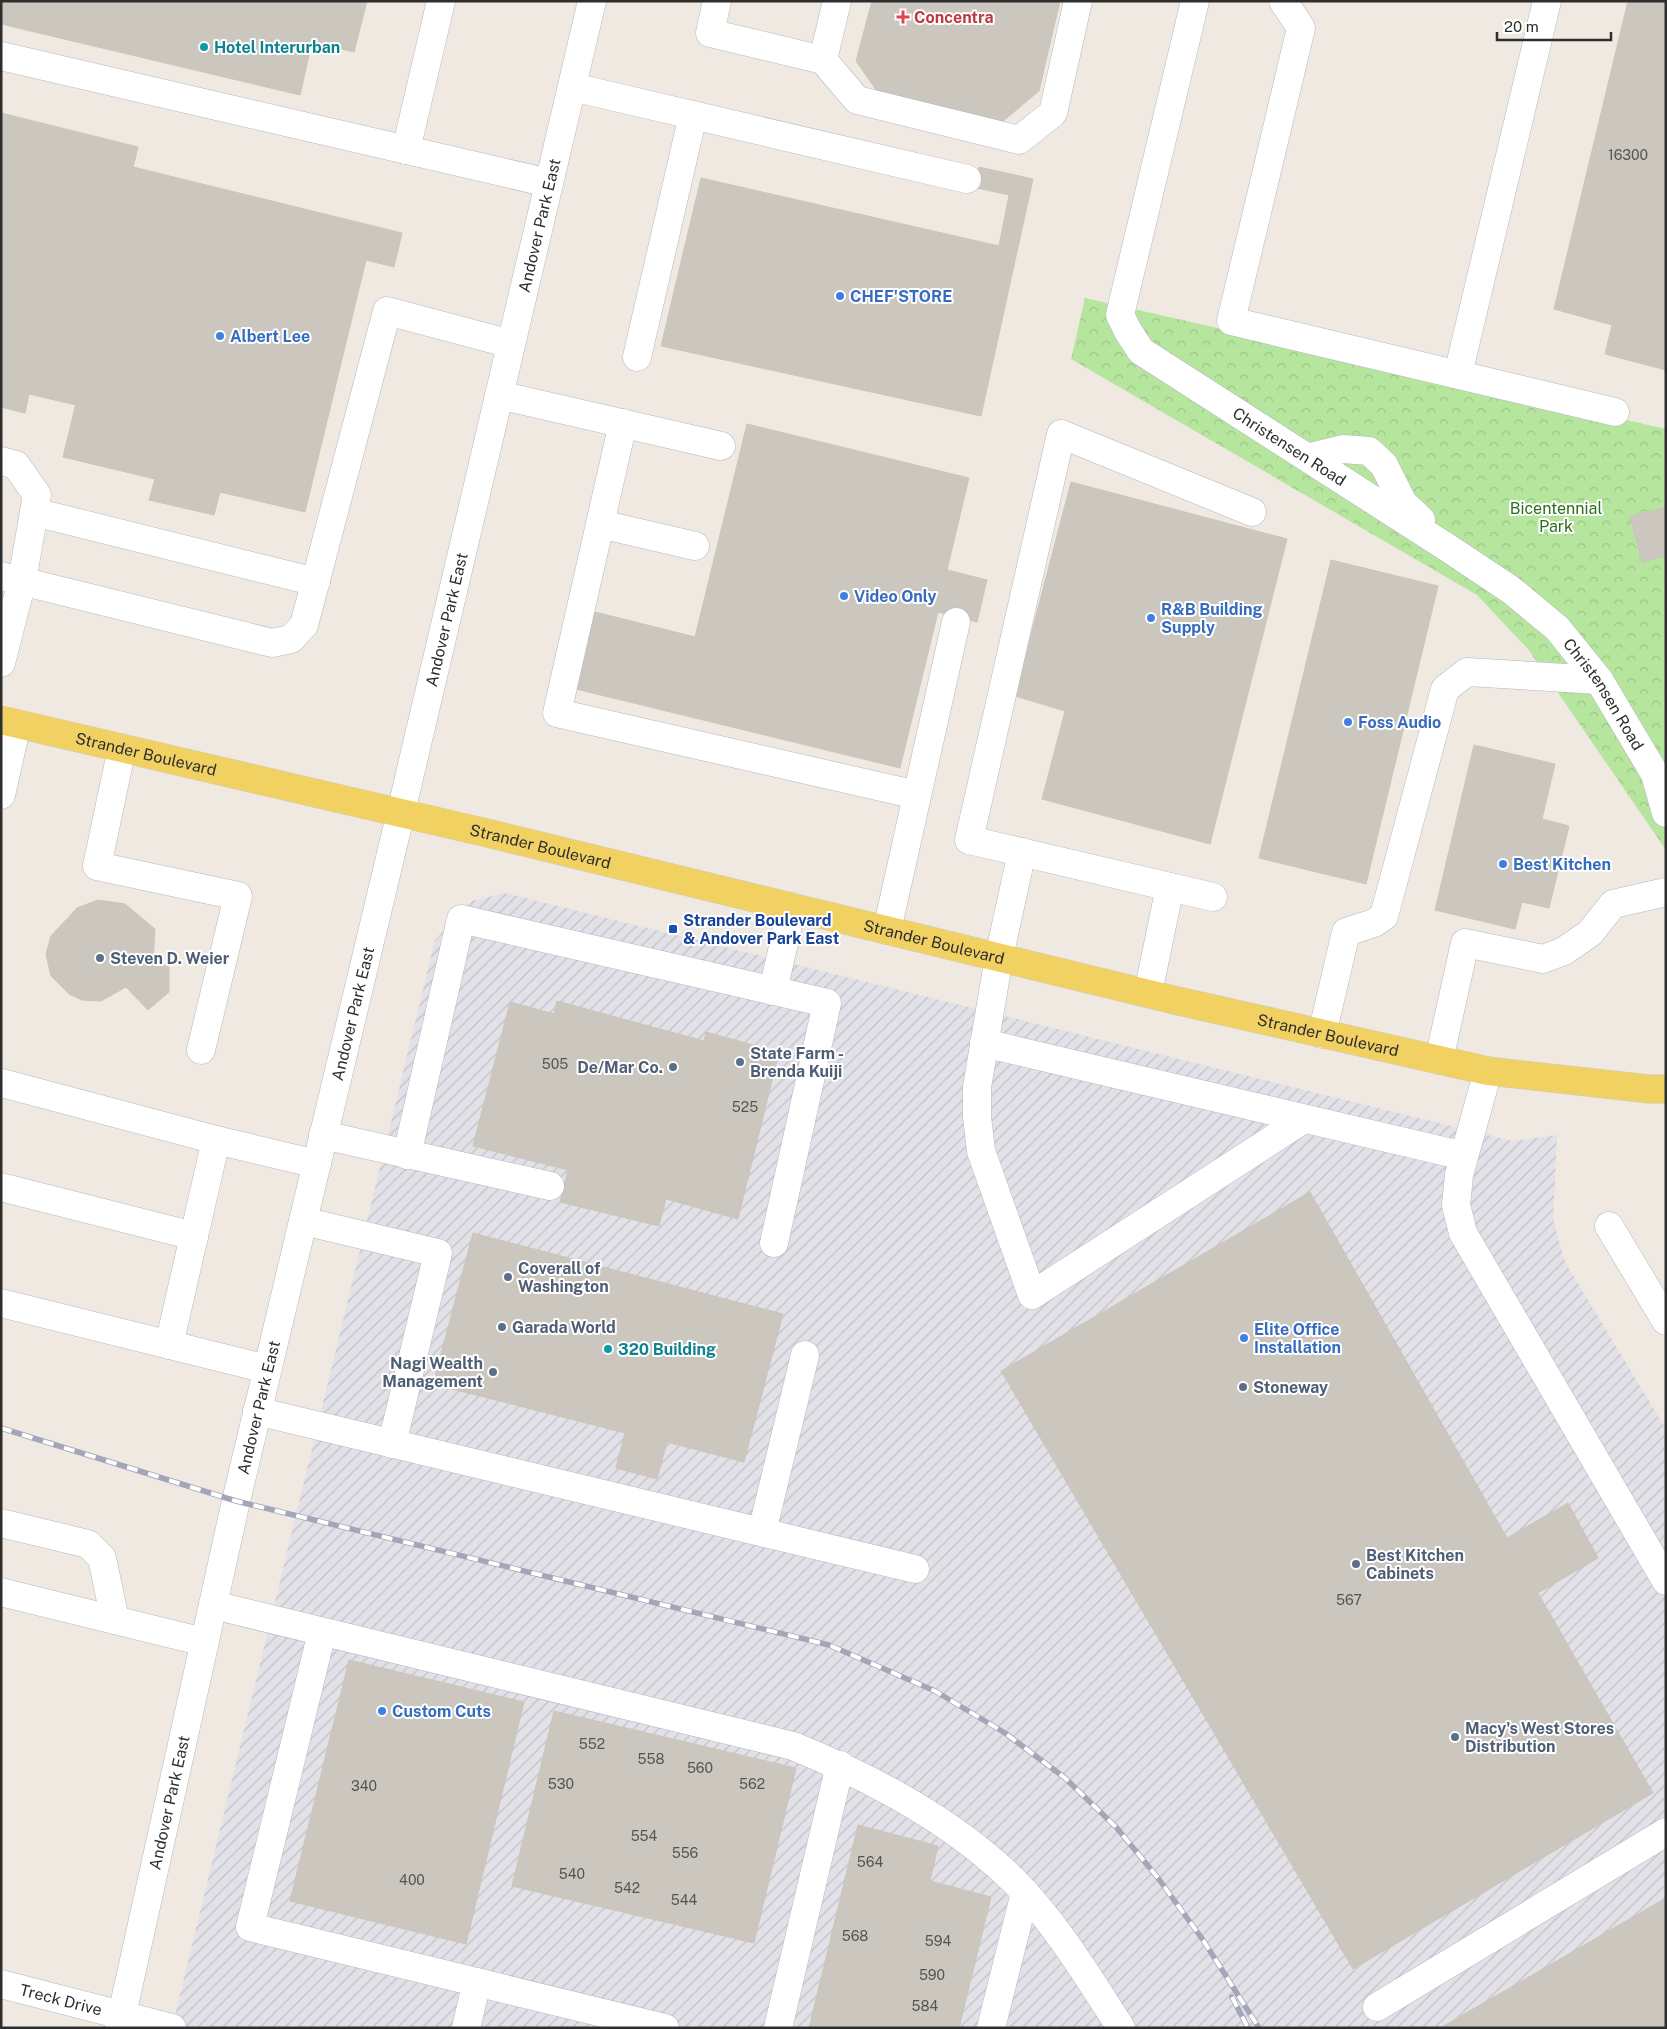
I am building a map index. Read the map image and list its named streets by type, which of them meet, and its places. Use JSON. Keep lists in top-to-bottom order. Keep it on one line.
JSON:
{"streets":{"main road":["Strander Boulevard"],"street":["Andover Park East","Christensen Road","Treck Drive"]},"crossings":[["Andover Park East","Strander Boulevard"],["Andover Park East","Treck Drive"]],"parks":["Bicentennial Park"],"places":{"health":["Concentra"],"other":["Hotel Interurban","CHEF'STORE","Albert Lee","Video Only","R&B Building Supply","Foss Audio","Best Kitchen","Steven D. Weier","State Farm - Brenda Kuiji","De/Mar Co.","Coverall of Washington","Garada World","Elite Office Installation","320 Building","Nagi Wealth Management","Stoneway","Best Kitchen Cabinets","Custom Cuts","Macy's West Stores Distribution"],"transit":["Strander Boulevard & Andover Park East"]},"house_numbers":["16300","505","525","567","552","558","560","530","562","340","554","556","564","540","400","542","544","568","594","590","584"],"scale_bar":"20 m"}
